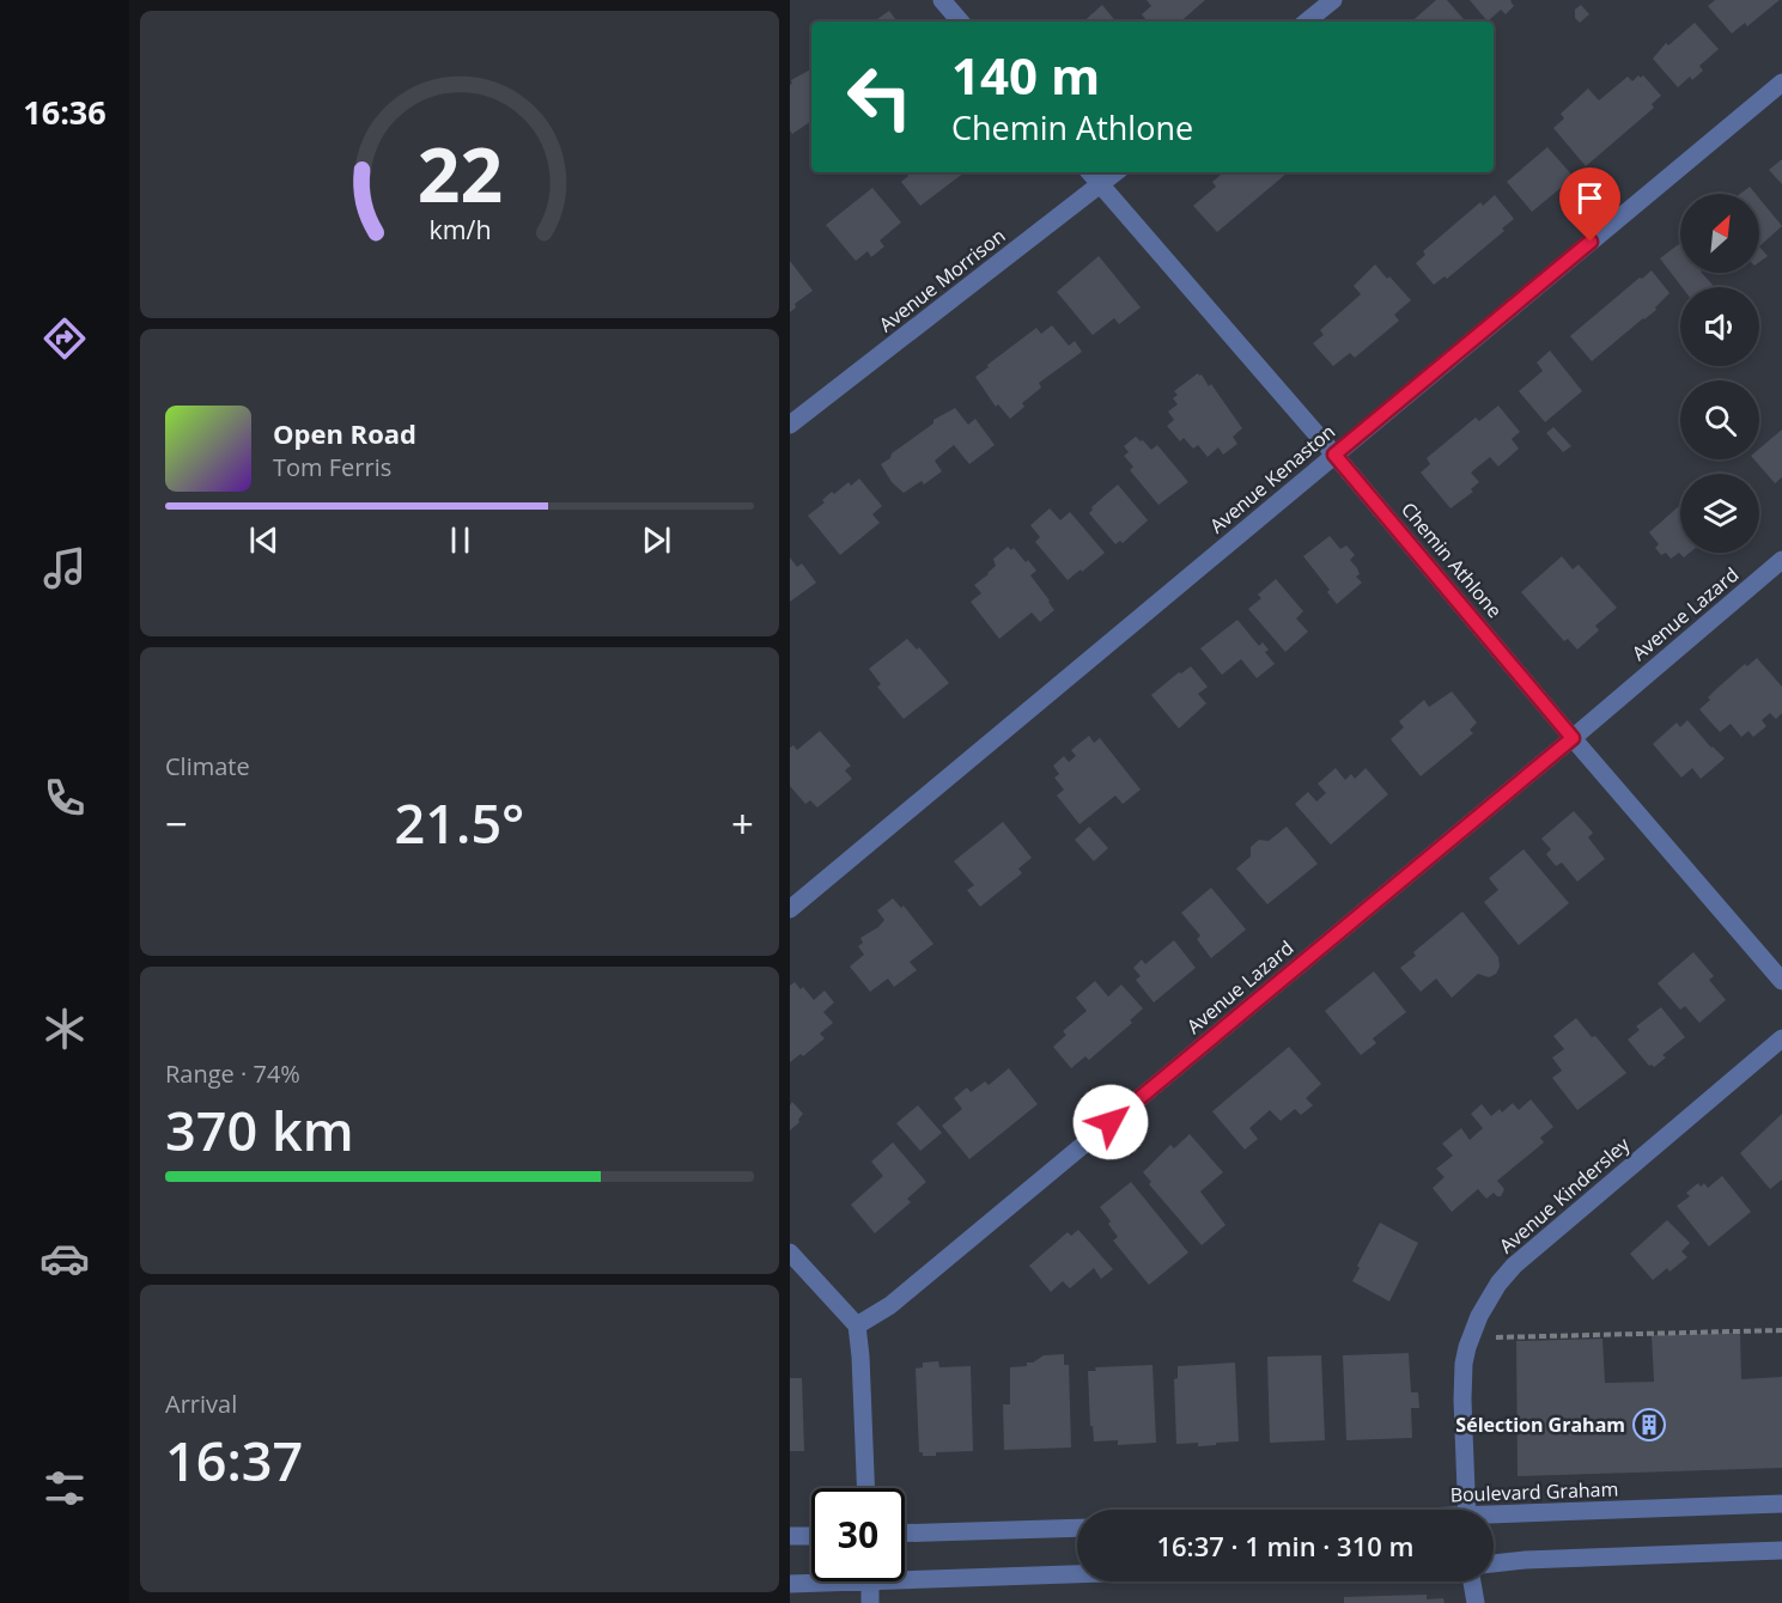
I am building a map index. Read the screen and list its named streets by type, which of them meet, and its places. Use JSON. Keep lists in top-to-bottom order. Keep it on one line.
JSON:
{"streets":{"street":["Avenue Morrison","Avenue Kenaston","Chemin Athlone","Avenue Lazard","Avenue Kindersley","Boulevard Graham"]},"crossings":[["Avenue Morrison","Chemin Athlone"],["Avenue Kenaston","Chemin Athlone"],["Chemin Athlone","Avenue Lazard"]],"places":{"building":["Sélection Graham"]},"north":"top right","page":{"tabs":"16:36","turn":["140 m","Chemin Athlone"],"song":["Open Road","Tom Ferris"],"tile":["Climate",["Range · 74%","370 km"],["Arrival","16:37"]],"heat":["−","21.5°","+"],"limit":"30","trip":"16:37 · 1 min · 310 m","gauge":["22","km/h"]}}
